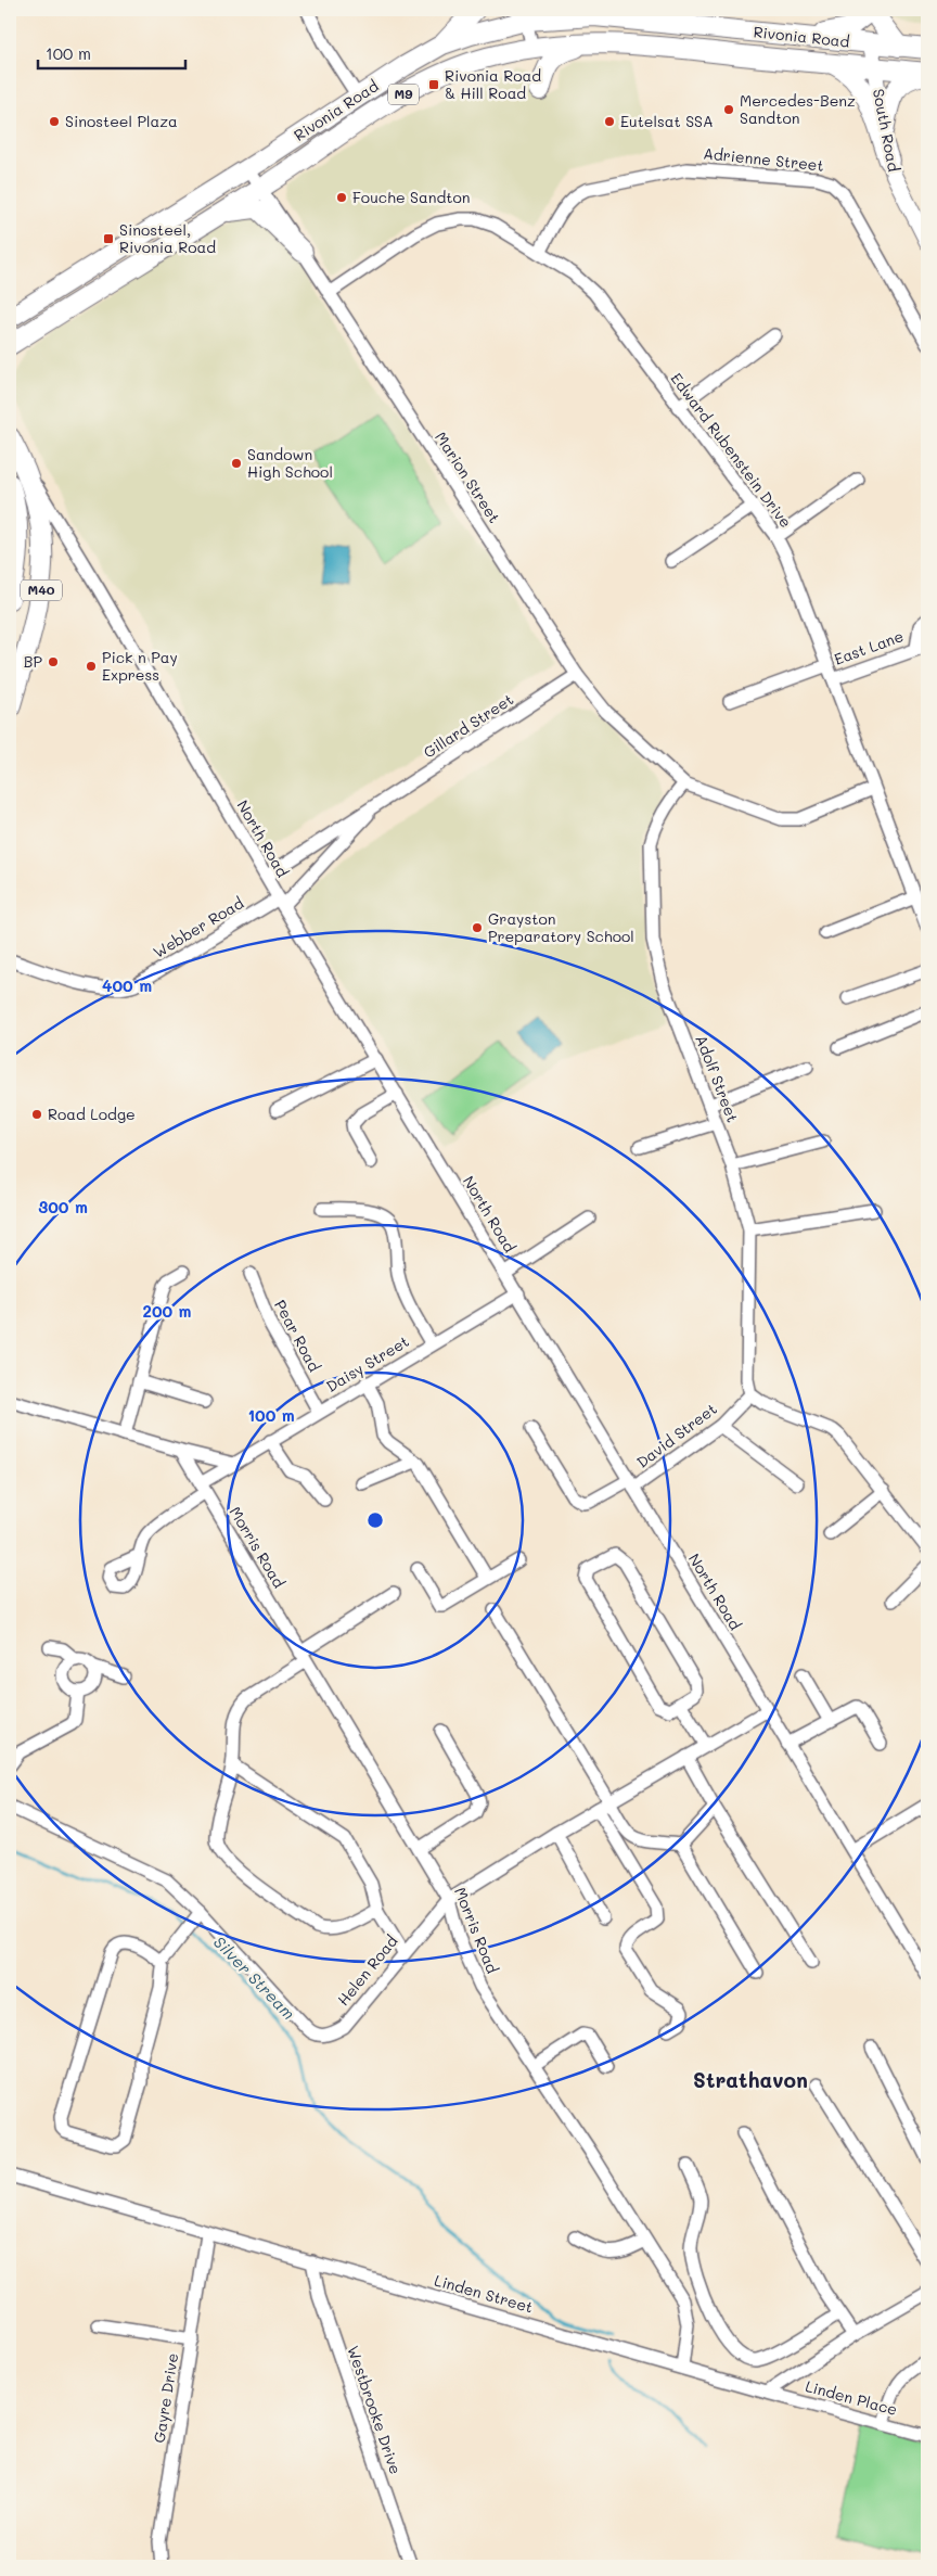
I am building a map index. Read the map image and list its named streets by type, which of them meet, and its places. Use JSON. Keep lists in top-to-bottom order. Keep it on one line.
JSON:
{"streets":{"main road":["Rivonia Road","M9","M40"],"street":["South Road","Adrienne Street","Edward Rubenstein Drive","Marion Street","East Lane","Gillard Street","North Road","Webber Road","Adolf Street","Pear Road","Daisy Street","David Street","Morris Road","Helen Road","Linden Street","Gayre Drive","Linden Place","Westbrooke Drive"]},"crossings":[["Rivonia Road","South Road"],["Rivonia Road","Marion Street"],["Adrienne Street","Edward Rubenstein Drive"],["Edward Rubenstein Drive","Marion Street"],["Edward Rubenstein Drive","East Lane"],["Marion Street","Gillard Street"],["Marion Street","Adolf Street"],["M40","North Road"],["Gillard Street","North Road"],["Gillard Street","Webber Road"],["North Road","Webber Road"],["North Road","Daisy Street"],["North Road","David Street"],["North Road","Helen Road"],["Adolf Street","David Street"],["Pear Road","Daisy Street"],["Daisy Street","Morris Road"],["Morris Road","Helen Road"],["Morris Road","Linden Street"],["Linden Street","Gayre Drive"],["Linden Street","Linden Place"],["Linden Street","Westbrooke Drive"]],"districts":["Strathavon"],"water":["Silver Stream"],"places":{"transit":["Rivonia Road & Hill Road","Sinosteel, Rivonia Road"],"other":["Mercedes-Benz Sandton","Sinosteel Plaza","Eutelsat SSA","Fouche Sandton","Sandown High School","BP","Pick n Pay Express","Grayston Preparatory School","Road Lodge"]},"scale_bar":"100 m","rings":["400 m","300 m","200 m","100 m"]}
